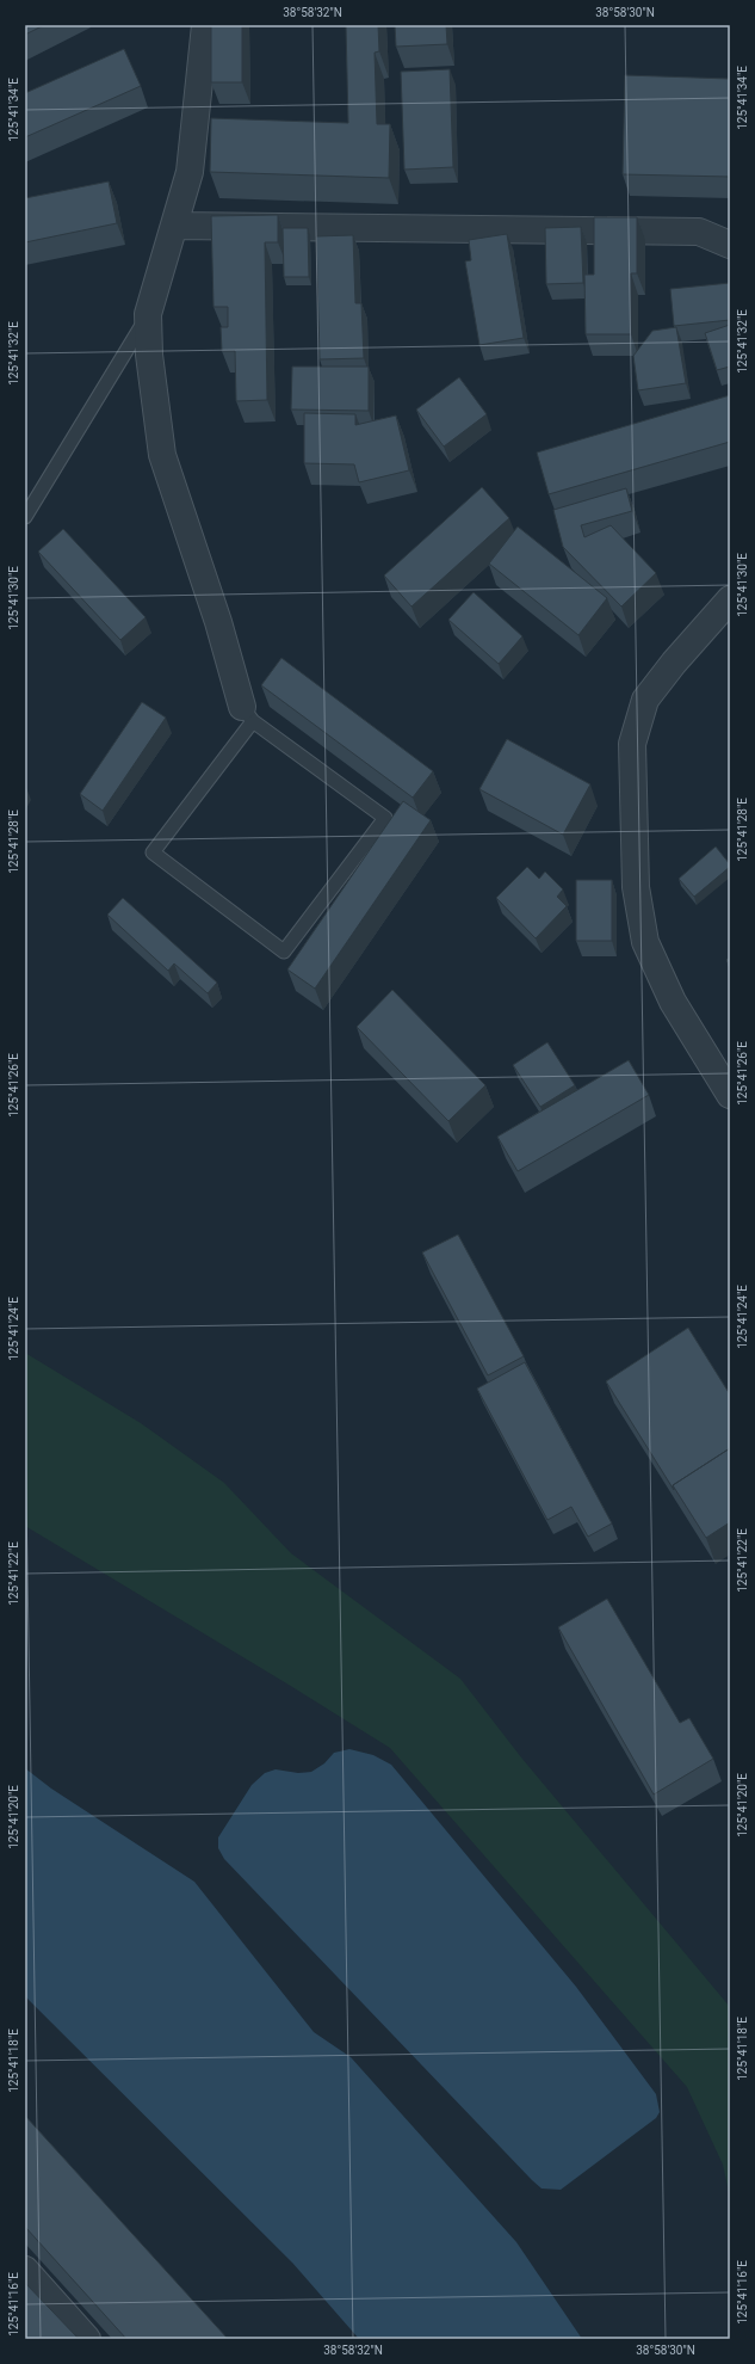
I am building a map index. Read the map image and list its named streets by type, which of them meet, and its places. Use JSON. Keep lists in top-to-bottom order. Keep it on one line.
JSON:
{"coordinates":["38°58'32\"N","38°58'30\"N","125°41'34\"E","125°41'32\"E","125°41'30\"E","125°41'28\"E","125°41'26\"E","125°41'24\"E","125°41'22\"E","125°41'20\"E","125°41'18\"E","125°41'16\"E"]}
